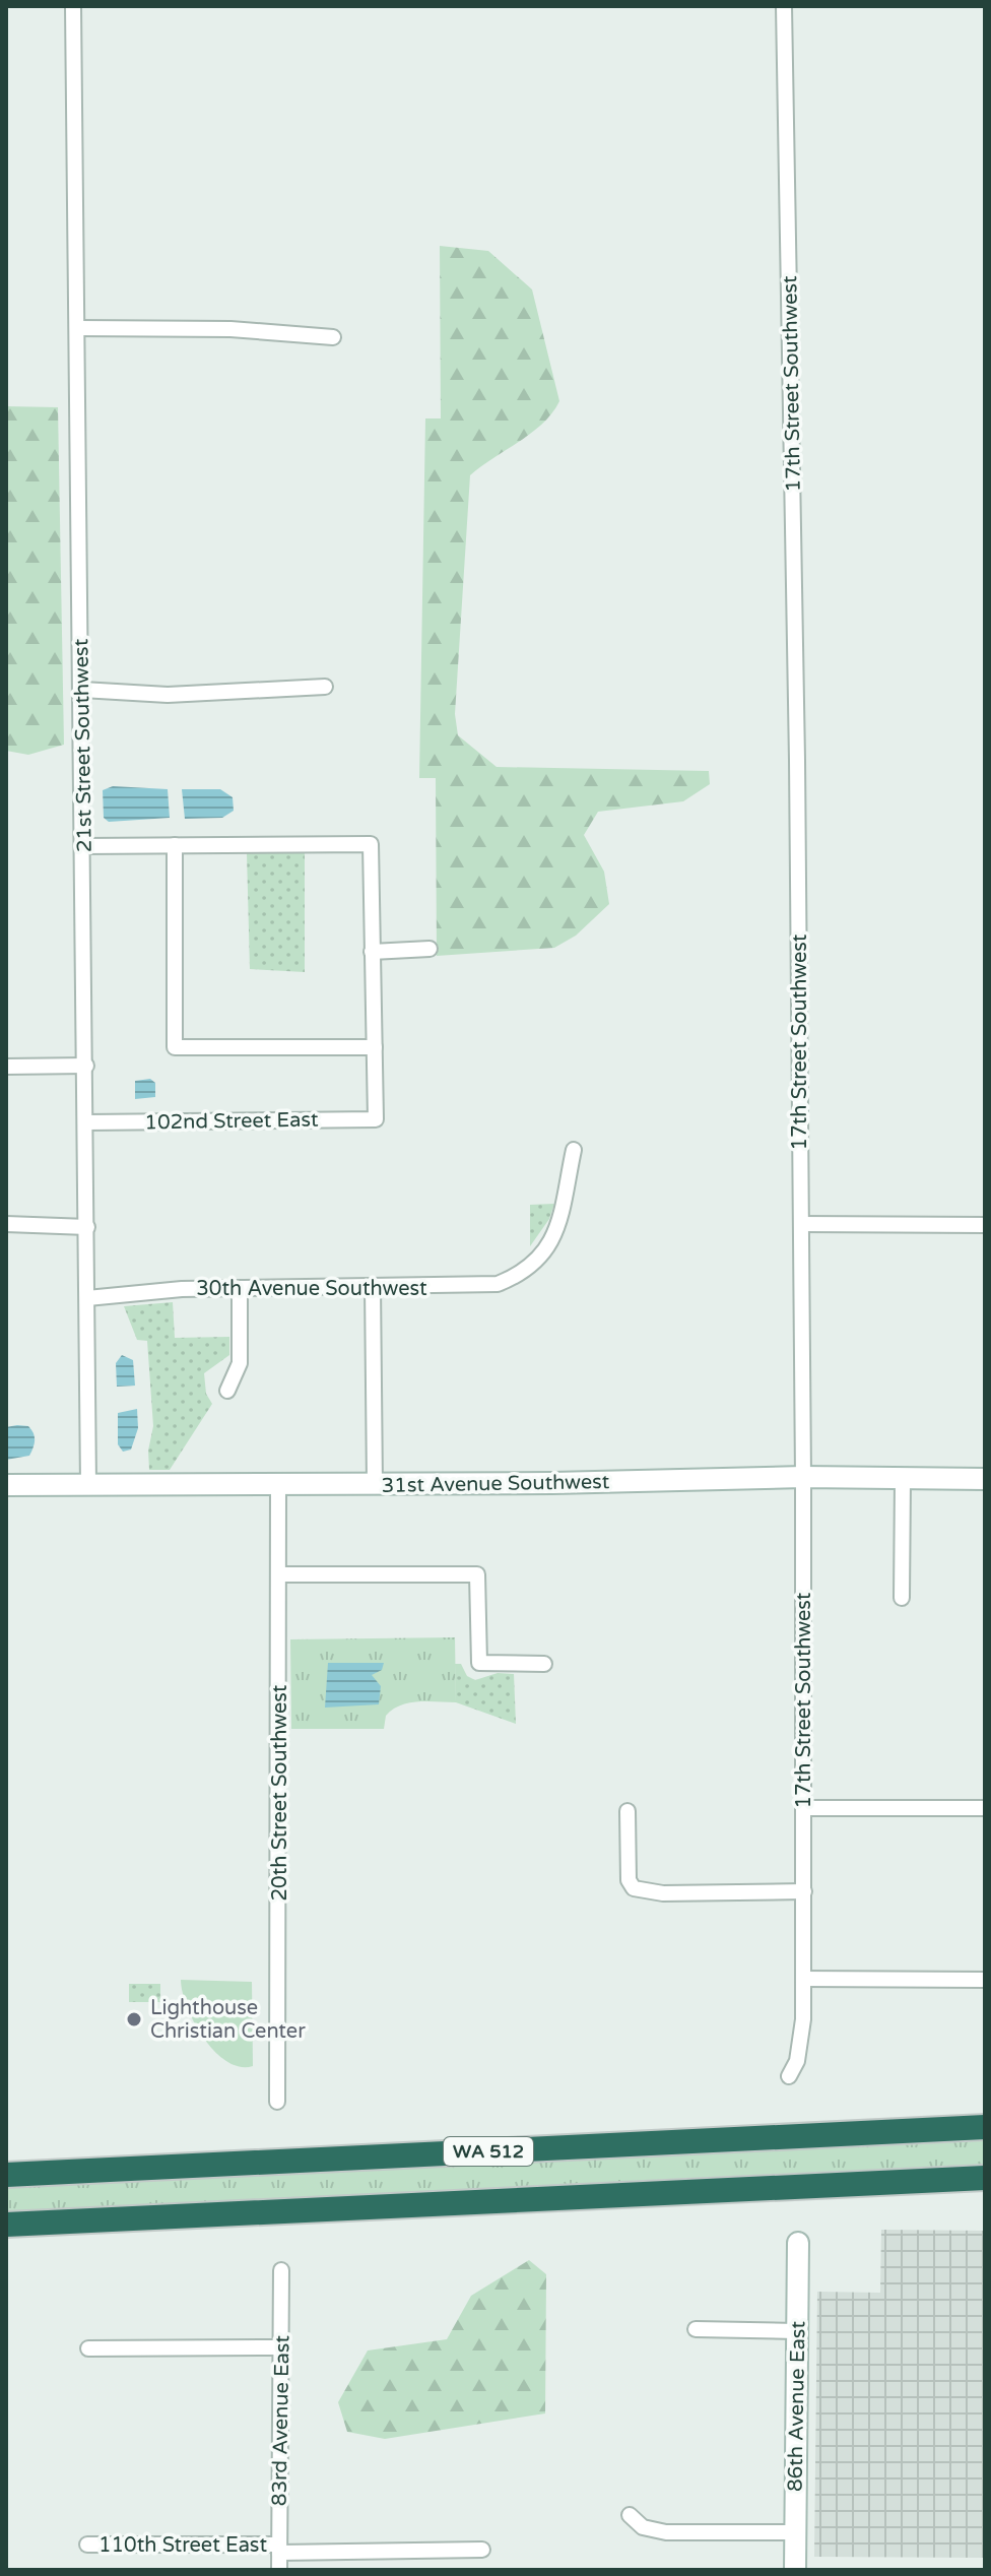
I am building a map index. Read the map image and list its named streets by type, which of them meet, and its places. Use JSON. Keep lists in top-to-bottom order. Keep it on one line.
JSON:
{"streets":{"highway":["WA 512"],"street":["17th Street Southwest","21st Street Southwest","102nd Street East","30th Avenue Southwest","31st Avenue Southwest","20th Street Southwest","86th Avenue East","83rd Avenue East","110th Street East"]},"crossings":[["17th Street Southwest","31st Avenue Southwest"],["21st Street Southwest","102nd Street East"],["21st Street Southwest","30th Avenue Southwest"],["21st Street Southwest","31st Avenue Southwest"],["31st Avenue Southwest","20th Street Southwest"],["83rd Avenue East","110th Street East"]],"places":["Lighthouse Christian Center"]}
